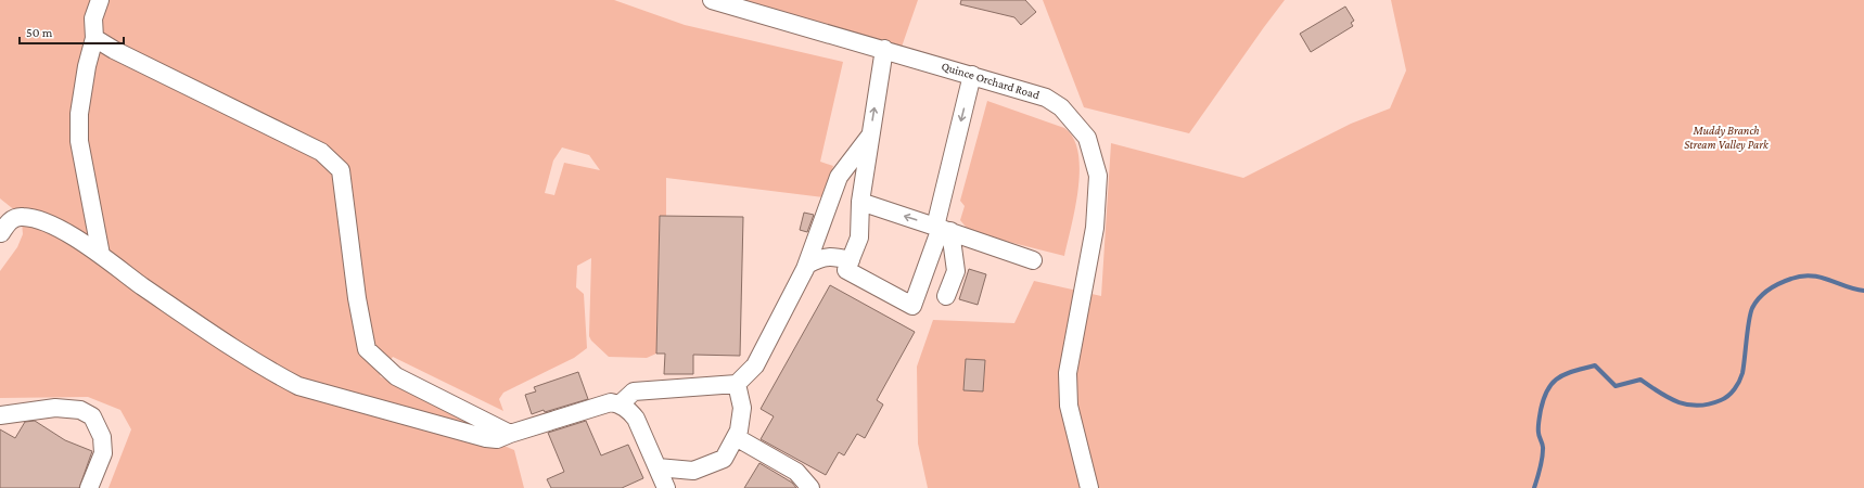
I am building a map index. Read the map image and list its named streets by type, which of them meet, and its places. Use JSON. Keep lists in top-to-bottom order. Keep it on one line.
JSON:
{"streets":{"street":["Quince Orchard Road"]},"parks":["Muddy Branch Stream Valley Park"],"scale_bar":"50 m"}
